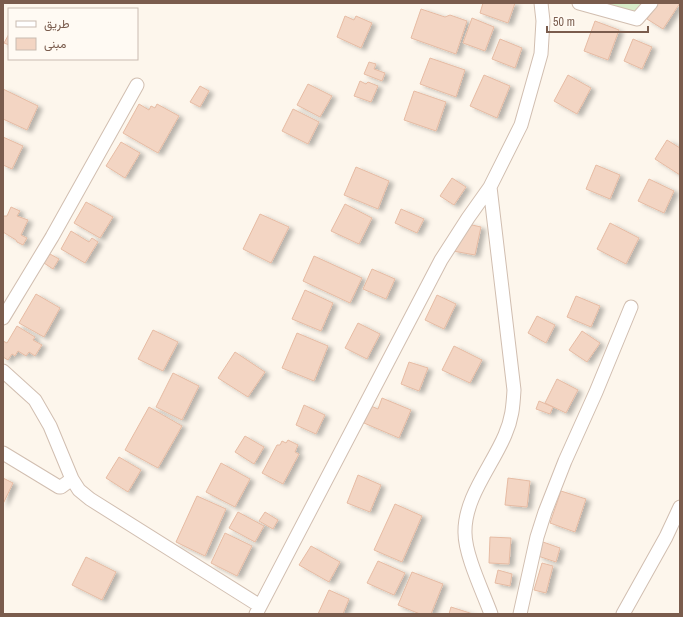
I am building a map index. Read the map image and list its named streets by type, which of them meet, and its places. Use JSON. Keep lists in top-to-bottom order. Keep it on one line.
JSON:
{"legend":["طريق","مبنى"],"scale_bar":"50 m"}
